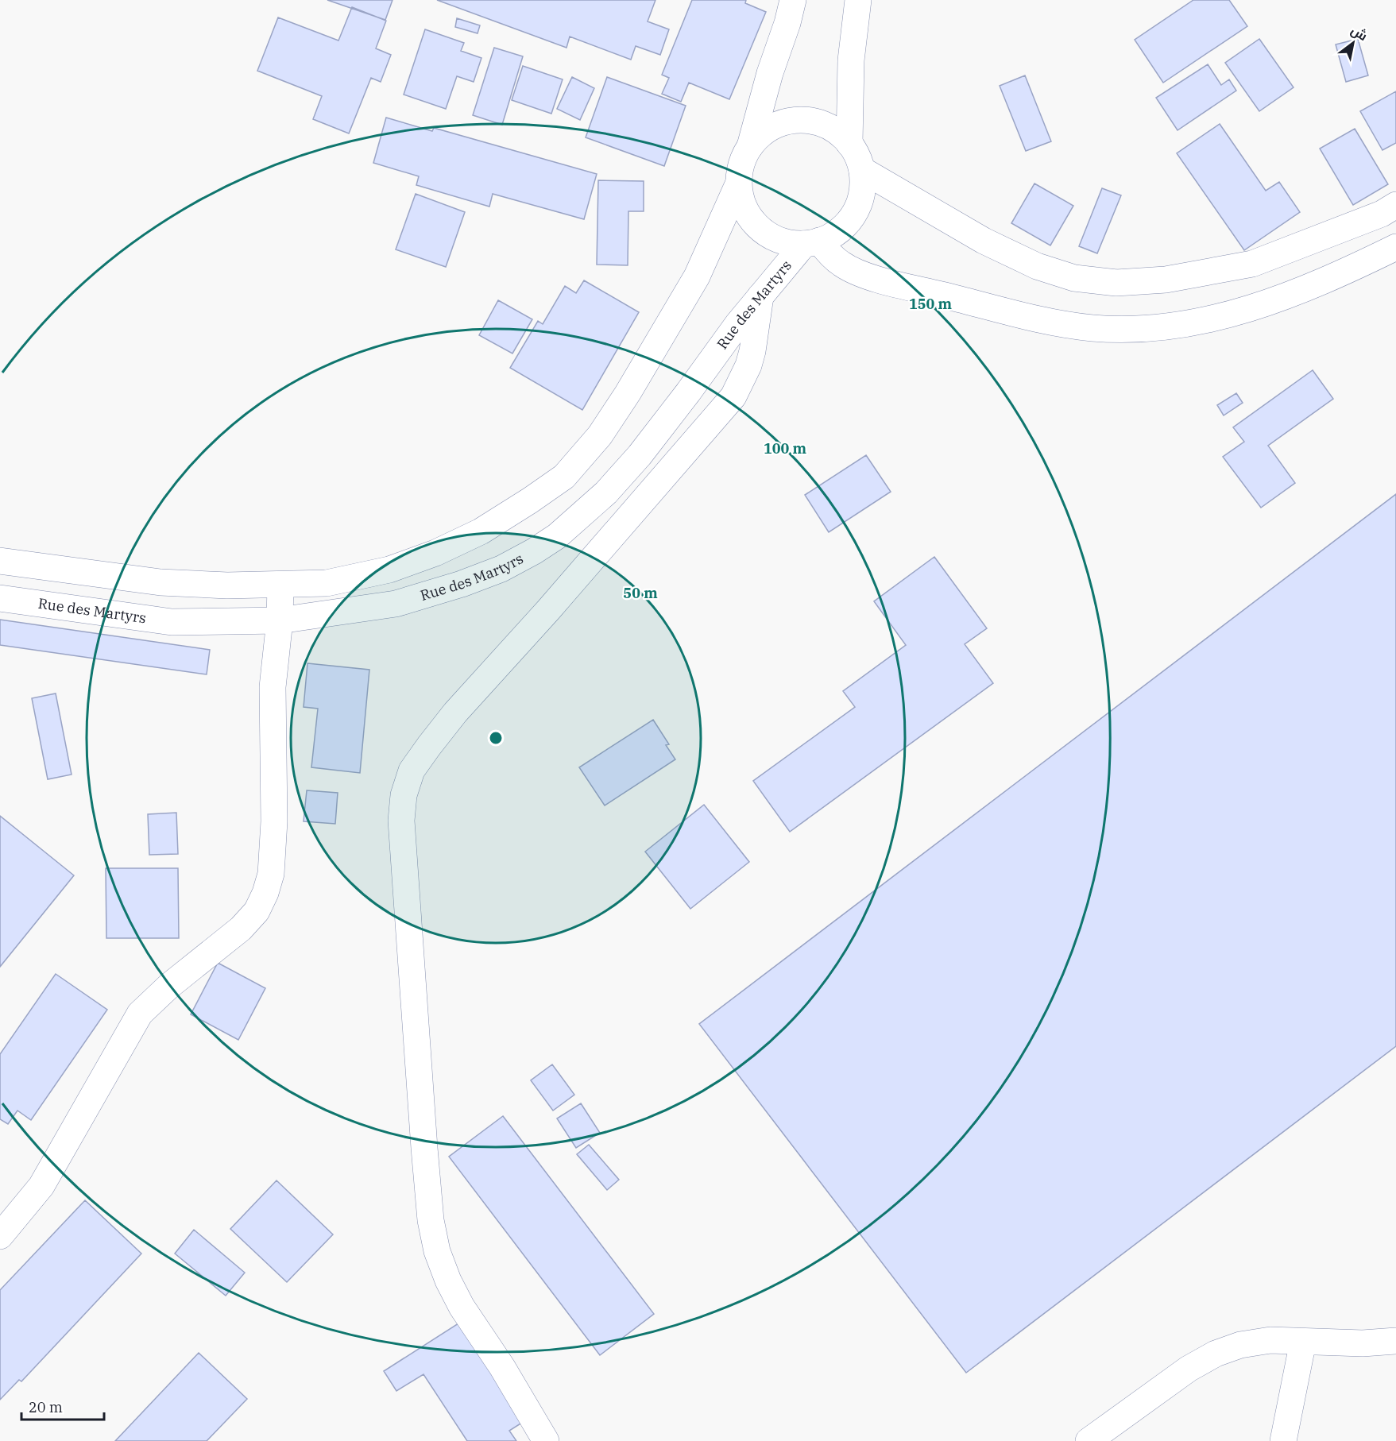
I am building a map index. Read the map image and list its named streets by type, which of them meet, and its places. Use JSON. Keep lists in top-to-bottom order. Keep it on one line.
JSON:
{"streets":{"street":["Rue des Martyrs"]},"scale_bar":"20 m","north":"top right","rings":["150 m","100 m","50 m"]}
